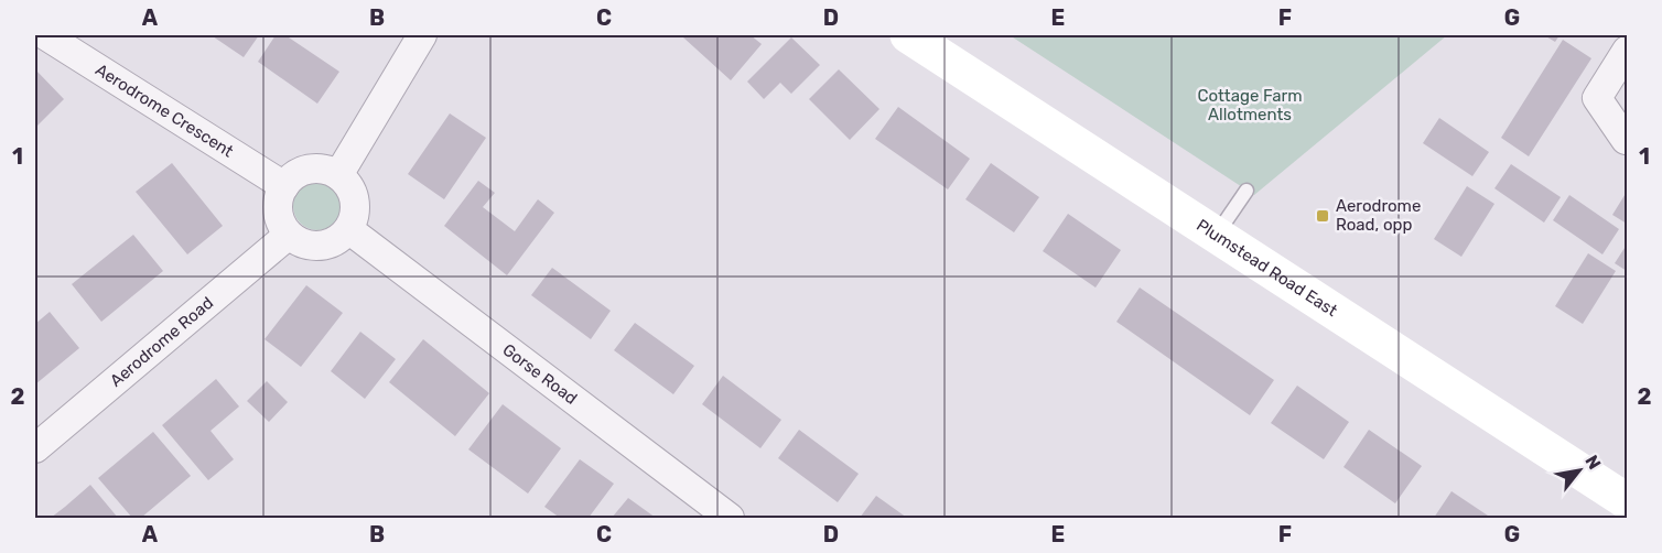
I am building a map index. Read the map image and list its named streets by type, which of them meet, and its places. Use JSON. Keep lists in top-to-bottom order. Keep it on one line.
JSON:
{"streets":{"street":["Aerodrome Crescent","Plumstead Road East","Aerodrome Road","Gorse Road"]},"crossings":[["Aerodrome Crescent","Aerodrome Road"],["Aerodrome Crescent","Gorse Road"],["Aerodrome Road","Gorse Road"]],"parks":["Cottage Farm Allotments"],"places":{"transit":["Aerodrome Road, opp"]},"north":"top right","grid":{"columns":["A","B","C","D","E","F","G"],"rows":["1","2"]}}
